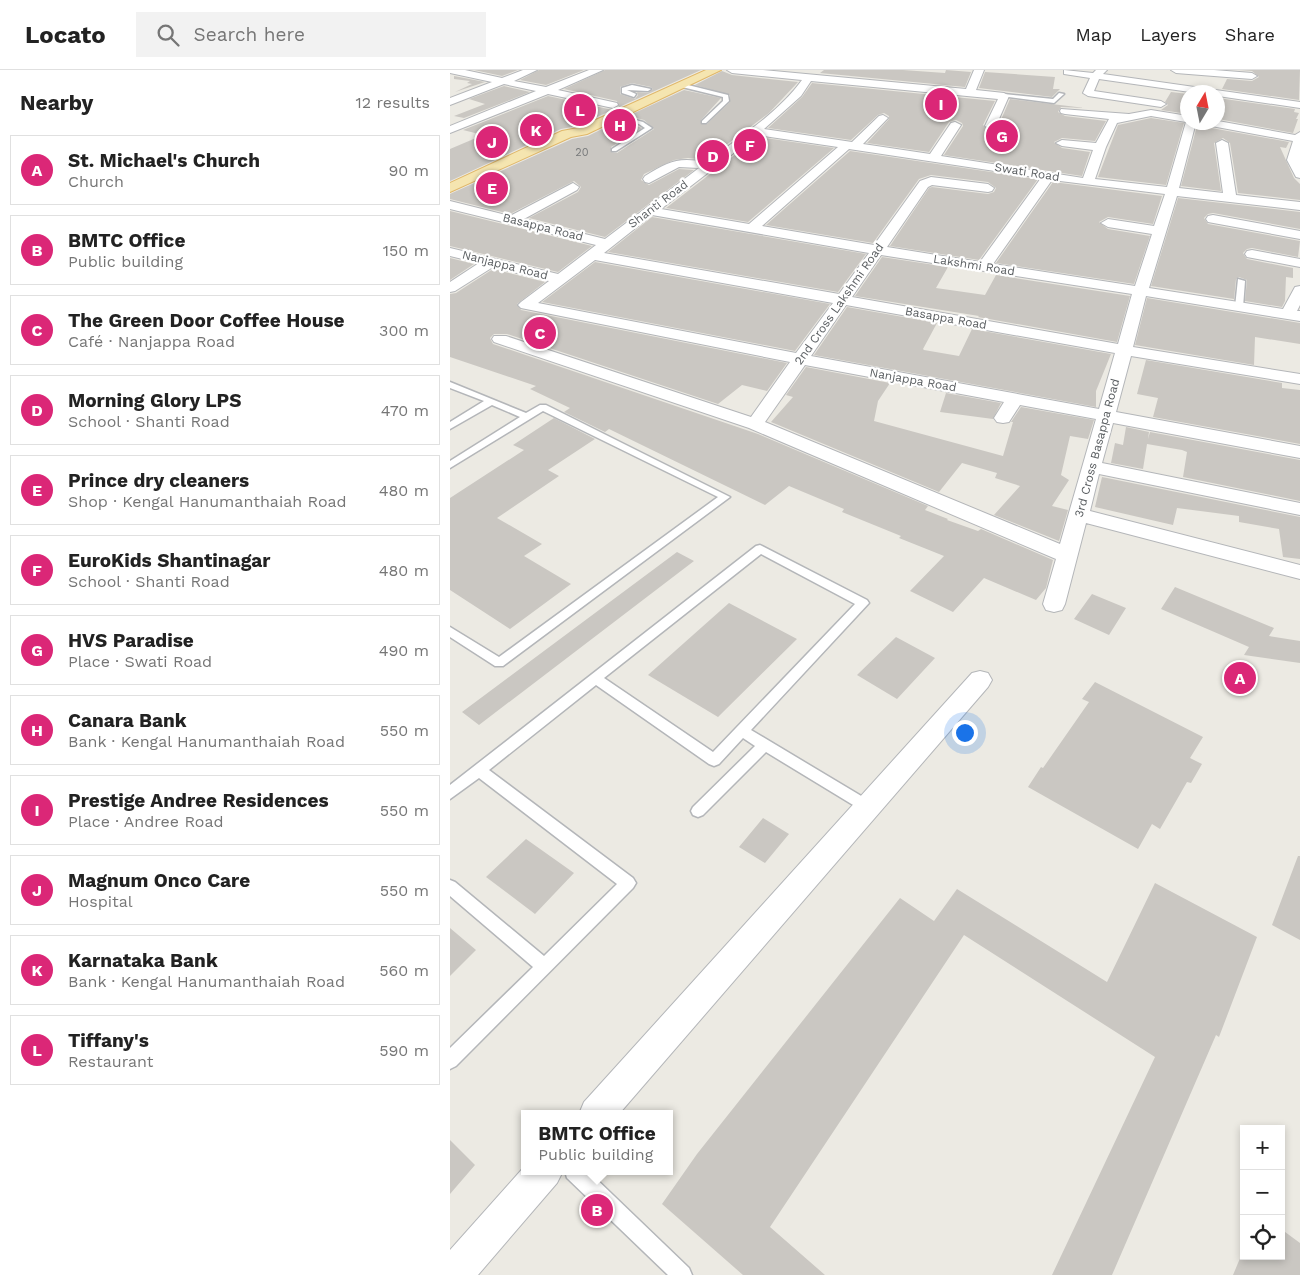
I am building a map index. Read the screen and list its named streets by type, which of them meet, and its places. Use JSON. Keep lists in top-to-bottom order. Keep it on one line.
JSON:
{"streets":{"street":["Swati Road","Shanti Road","Basappa Road","Nanjappa Road","Lakshmi Road","2nd Cross Lakshmi Road","3rd Cross Basappa Road"]},"crossings":[["Swati Road","Shanti Road"],["Swati Road","3rd Cross Basappa Road"],["Shanti Road","Basappa Road"],["Shanti Road","Nanjappa Road"],["Shanti Road","Lakshmi Road"],["Basappa Road","2nd Cross Lakshmi Road"],["Basappa Road","3rd Cross Basappa Road"],["Nanjappa Road","2nd Cross Lakshmi Road"],["Nanjappa Road","3rd Cross Basappa Road"],["Lakshmi Road","2nd Cross Lakshmi Road"],["Lakshmi Road","3rd Cross Basappa Road"]],"house_numbers":["20"],"north":"top","page":{"header":"Locato","search":"Search here","nav":["Map","Layers","Share"],"heading":["Nearby","12 results"],"pins":["I","L","H","K","G","J","F","D","E","C","A","B"],"list":[{"mark":"A","name":"St. Michael's Church","note":"Church","value":"90 m"},{"mark":"B","name":"BMTC Office","note":"Public building","value":"150 m"},{"mark":"C","name":"The Green Door Coffee House","note":"Café · Nanjappa Road","value":"300 m"},{"mark":"D","name":"Morning Glory LPS","note":"School · Shanti Road","value":"470 m"},{"mark":"E","name":"Prince dry cleaners","note":"Shop · Kengal Hanumanthaiah Road","value":"480 m"},{"mark":"F","name":"EuroKids Shantinagar","note":"School · Shanti Road","value":"480 m"},{"mark":"G","name":"HVS Paradise","note":"Place · Swati Road","value":"490 m"},{"mark":"H","name":"Canara Bank","note":"Bank · Kengal Hanumanthaiah Road","value":"550 m"},{"mark":"I","name":"Prestige Andree Residences","note":"Place · Andree Road","value":"550 m"},{"mark":"J","name":"Magnum Onco Care","note":"Hospital","value":"550 m"},{"mark":"K","name":"Karnataka Bank","note":"Bank · Kengal Hanumanthaiah Road","value":"560 m"},{"mark":"L","name":"Tiffany's","note":"Restaurant","value":"590 m"}],"popup":["BMTC Office","Public building"],"map_buttons":["+","−"]}}
